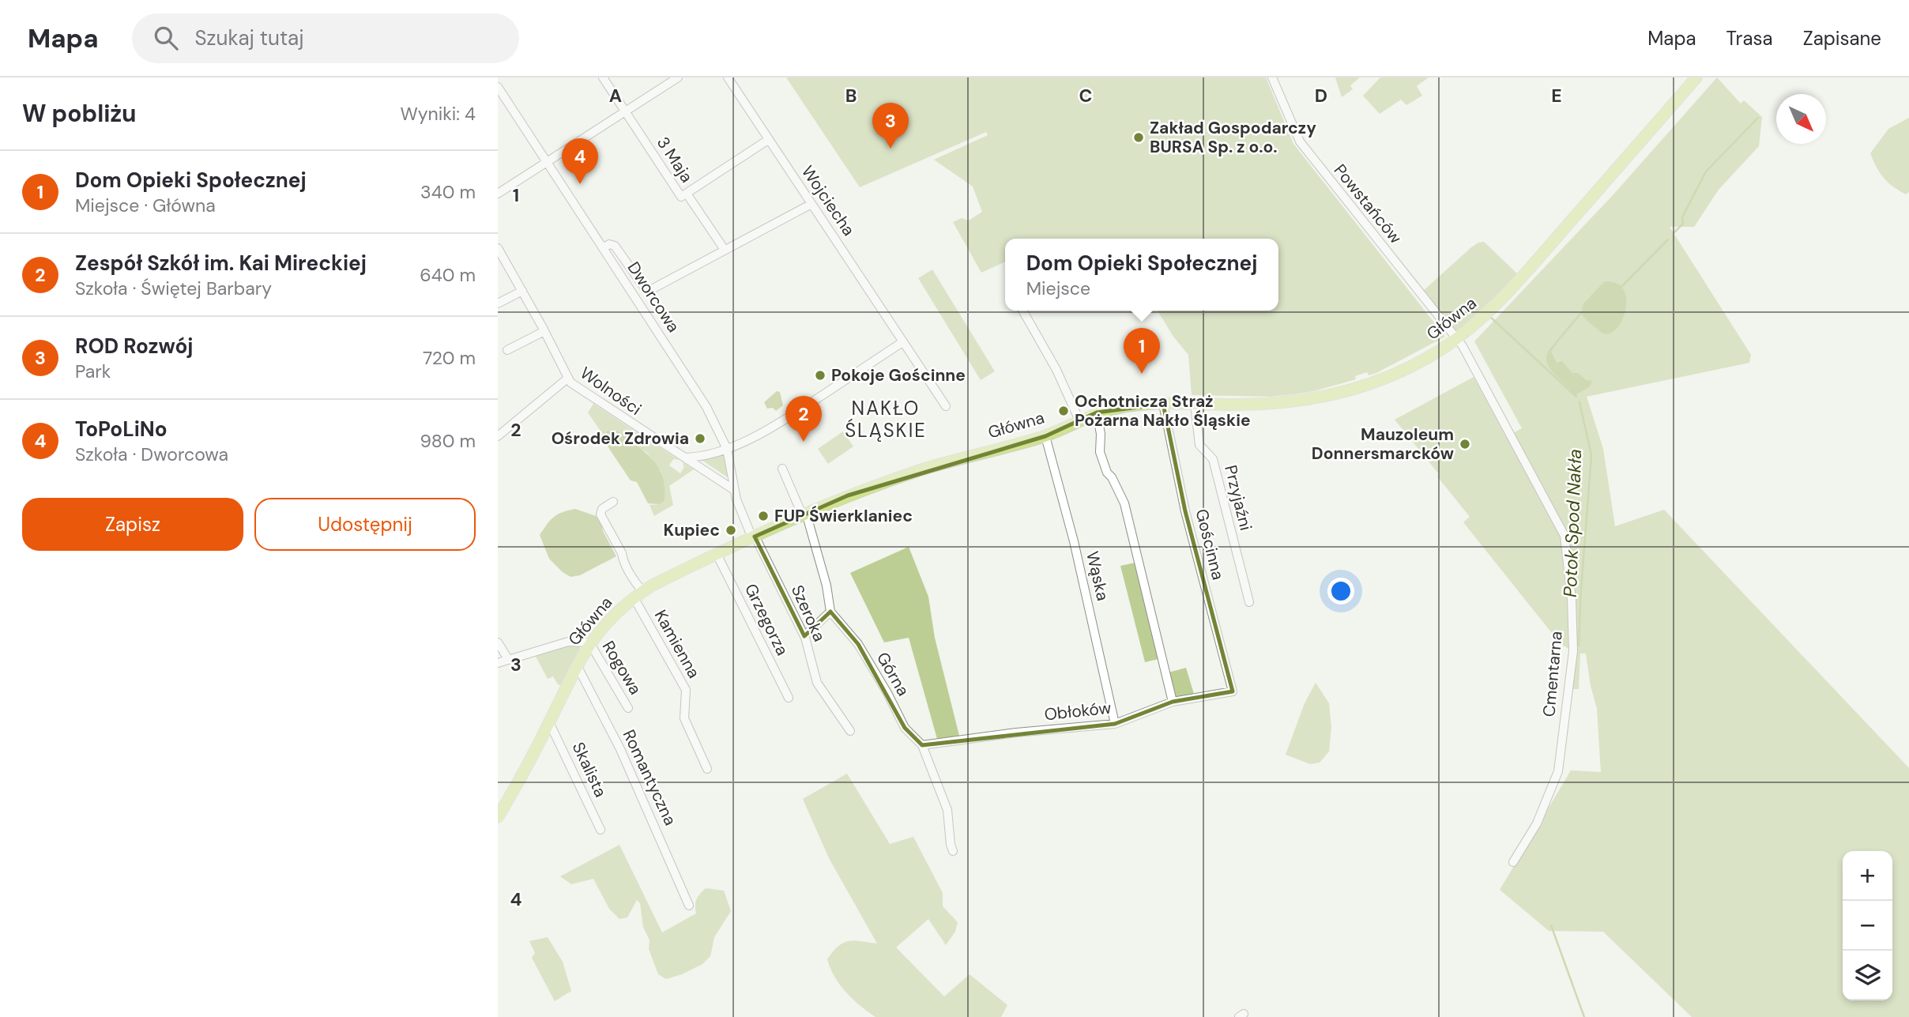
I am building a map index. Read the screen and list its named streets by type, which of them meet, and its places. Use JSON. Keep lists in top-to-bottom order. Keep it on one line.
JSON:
{"streets":{"main road":["Główna"],"street":["3 Maja","Wojciecha","Powstańców","Dworcowa","Wolności","Przyjaźni","Gościnna","Wąska","Szeroka","Grzegorza","Kamienna","Rogowa","Górna","Cmentarna","Obłoków","Skalista","Romantyczna"]},"crossings":[["Powstańców","Główna"],["Powstańców","Cmentarna"],["Dworcowa","Główna"],["Dworcowa","Wolności"],["Dworcowa","Szeroka"],["Główna","Przyjaźni"],["Główna","Gościnna"],["Główna","Wąska"],["Główna","Szeroka"],["Główna","Grzegorza"],["Główna","Kamienna"],["Główna","Rogowa"],["Główna","Cmentarna"],["Główna","Skalista"],["Główna","Romantyczna"],["Gościnna","Obłoków"],["Wąska","Obłoków"],["Górna","Obłoków"]],"districts":["NAKŁO ŚLĄSKIE"],"water":["Potok Spod Nakła"],"places":["Zakład Gospodarczy BURSA Sp. z o.o.","Pokoje Gościnne","Ochotnicza Straż Pożarna Nakło Śląskie","Ośrodek Zdrowia","Mauzoleum Donnersmarcków","FUP Świerklaniec","Kupiec"],"north":"bottom right","page":{"header":"Mapa","search":"Szukaj tutaj","nav":["Mapa","Trasa","Zapisane"],"heading":["W pobliżu","Wyniki: 4"],"pins":["3","4","1","2"],"list":[{"mark":"1","name":"Dom Opieki Społecznej","note":"Miejsce · Główna","value":"340 m"},{"mark":"2","name":"Zespół Szkół im. Kai Mireckiej","note":"Szkoła · Świętej Barbary","value":"640 m"},{"mark":"3","name":"ROD Rozwój","note":"Park","value":"720 m"},{"mark":"4","name":"ToPoLiNo","note":"Szkoła · Dworcowa","value":"980 m"}],"popup":["Dom Opieki Społecznej","Miejsce"],"buttons":["Zapisz","Udostępnij"],"map_buttons":["+","−"]},"grid":{"columns":["A","B","C","D","E"],"rows":["1","2","3","4"]}}
